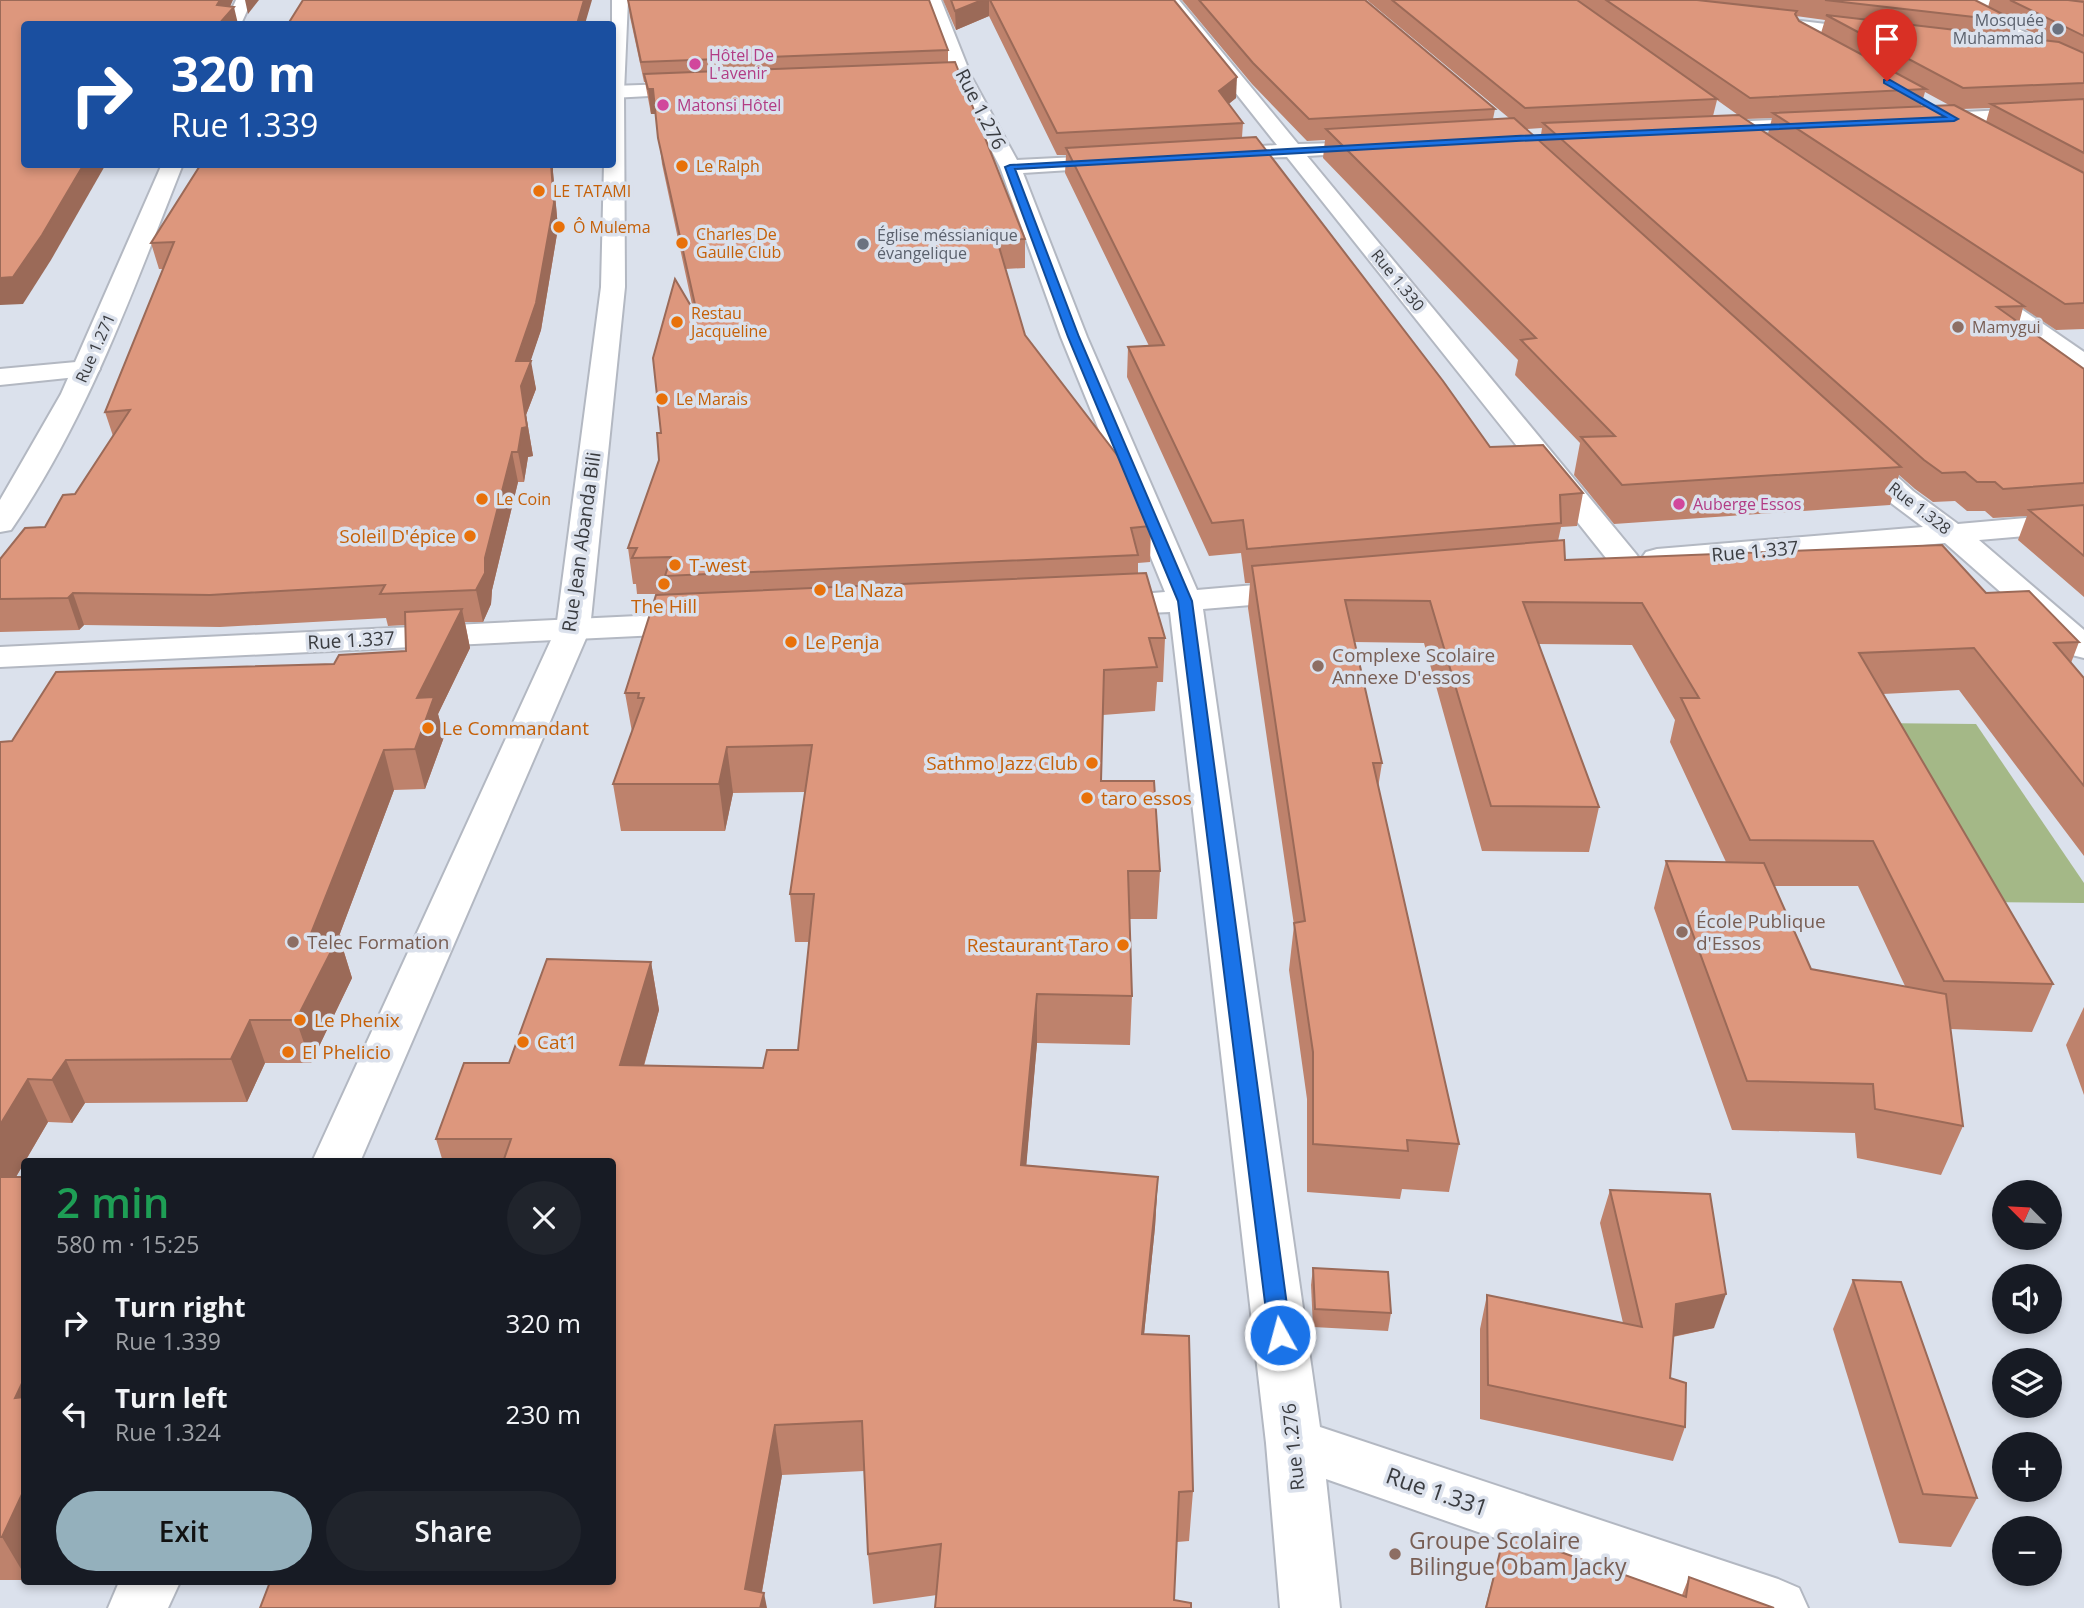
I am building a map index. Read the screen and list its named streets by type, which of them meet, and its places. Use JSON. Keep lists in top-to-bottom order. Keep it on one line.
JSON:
{"streets":{"street":["Rue 1.276","Rue 1.330","Rue 1.271","Rue 1.328","Rue Jean Abanda Bili","Rue 1.337","Rue 1.331"]},"crossings":[["Rue 1.276","Rue 1.331"],["Rue 1.330","Rue 1.337"],["Rue 1.328","Rue 1.337"],["Rue Jean Abanda Bili","Rue 1.337"]],"places":["Mosquée Muhammad","Hôtel De L'avenir","Matonsi Hôtel","Le Ralph","LE TATAMI","Ô Mulema","Charles De Gaulle Club","Église méssianique évangelique","Restau Jacqueline","Mamygui","Le Marais","Le Coin","Auberge Essos","Soleil D'épice","T-west","The Hill","La Naza","Le Penja","Complexe Scolaire Annexe D'essos","Le Commandant","Sathmo Jazz Club","taro essos","École Publique d'Essos","Telec Formation","Restaurant Taro","Le Phenix","Cat1","El Phelicio","Groupe Scolaire Bilingue Obam Jacky"],"north":"top left","page":{"turn":["320 m","Rue 1.339"],"heading":["2 min","580 m · 15:25"],"map_buttons":["+","−"],"list":[{"name":"Turn right","note":"Rue 1.339","value":"320 m"},{"name":"Turn left","note":"Rue 1.324","value":"230 m"}],"buttons":["Exit","Share"]}}
